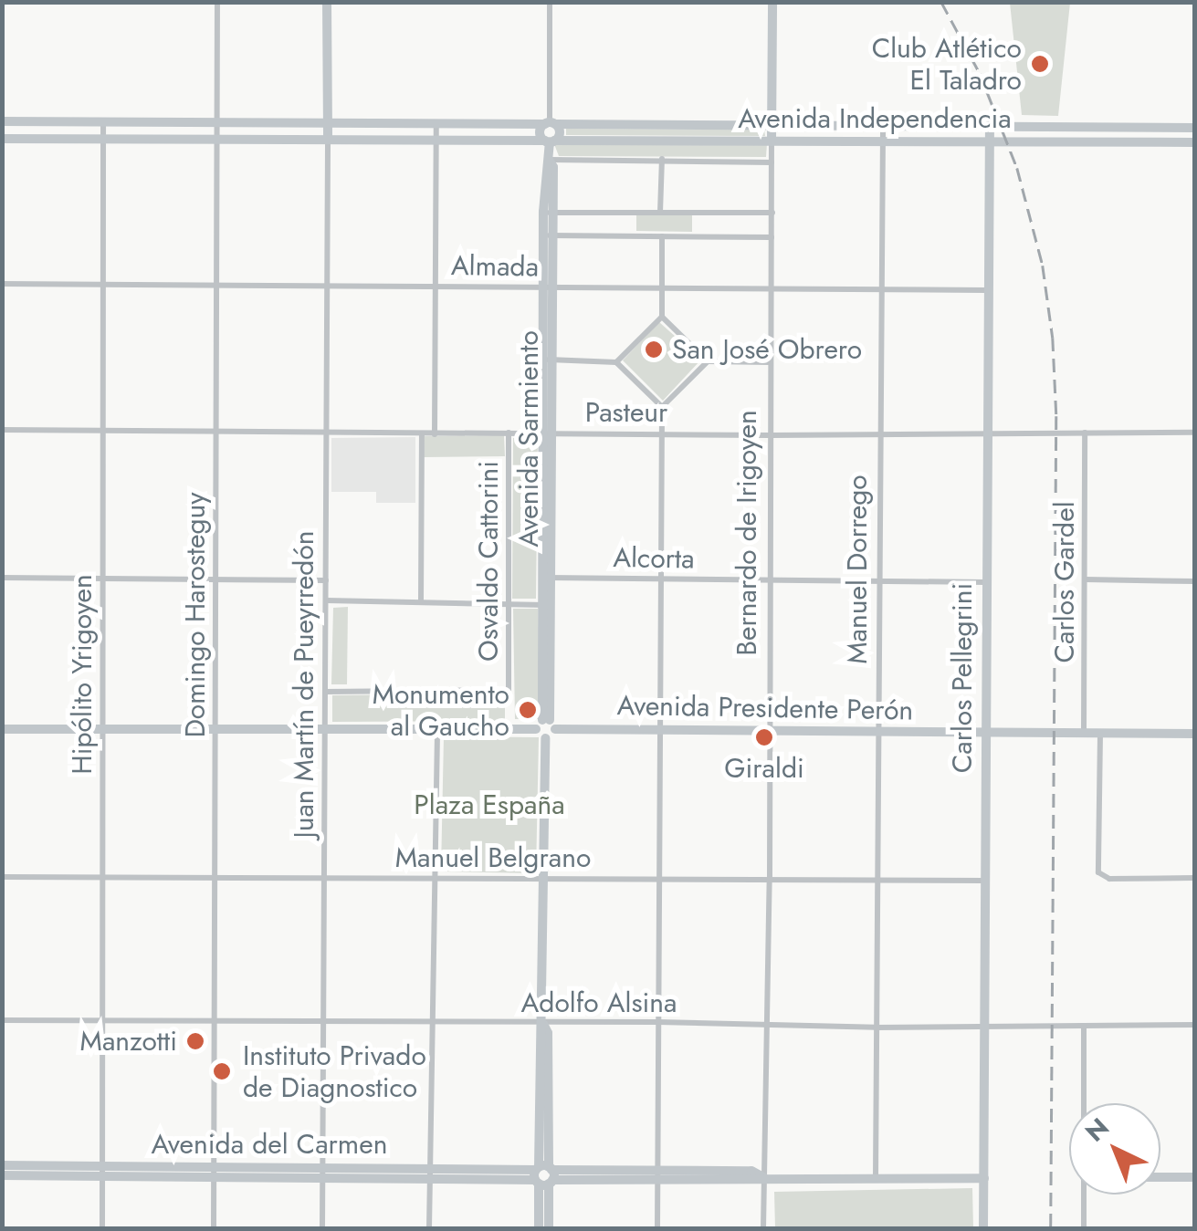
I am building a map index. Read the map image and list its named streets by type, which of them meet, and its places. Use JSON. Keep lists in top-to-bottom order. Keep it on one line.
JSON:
{"streets":{"main road":["Avenida Independencia","Avenida Sarmiento","Bernardo de Irigoyen","Carlos Pellegrini","Avenida Presidente Perón","Avenida del Carmen"],"street":["Almada","Pasteur","Alcorta","Osvaldo Cattorini","Manuel Dorrego","Carlos Gardel","Domingo Harosteguy","Hipólito Yrigoyen","Juan Martín de Pueyrredón","Manuel Belgrano","Adolfo Alsina"]},"crossings":[["Avenida Independencia","Avenida Sarmiento"],["Avenida Independencia","Bernardo de Irigoyen"],["Avenida Independencia","Manuel Dorrego"],["Avenida Independencia","Domingo Harosteguy"],["Avenida Independencia","Hipólito Yrigoyen"],["Avenida Independencia","Carlos Pellegrini"],["Avenida Independencia","Juan Martín de Pueyrredón"],["Almada","Avenida Sarmiento"],["Almada","Bernardo de Irigoyen"],["Almada","Manuel Dorrego"],["Almada","Domingo Harosteguy"],["Almada","Hipólito Yrigoyen"],["Almada","Carlos Pellegrini"],["Almada","Juan Martín de Pueyrredón"],["Pasteur","Avenida Sarmiento"],["Pasteur","Bernardo de Irigoyen"],["Pasteur","Osvaldo Cattorini"],["Pasteur","Manuel Dorrego"],["Pasteur","Carlos Gardel"],["Pasteur","Domingo Harosteguy"],["Pasteur","Hipólito Yrigoyen"],["Pasteur","Carlos Pellegrini"],["Pasteur","Juan Martín de Pueyrredón"],["Avenida Sarmiento","Alcorta"],["Avenida Sarmiento","Avenida Presidente Perón"],["Bernardo de Irigoyen","Alcorta"],["Bernardo de Irigoyen","Avenida Presidente Perón"],["Bernardo de Irigoyen","Manuel Belgrano"],["Bernardo de Irigoyen","Adolfo Alsina"],["Bernardo de Irigoyen","Avenida del Carmen"],["Alcorta","Manuel Dorrego"],["Alcorta","Carlos Pellegrini"],["Osvaldo Cattorini","Juan Martín de Pueyrredón"],["Manuel Dorrego","Avenida Presidente Perón"],["Manuel Dorrego","Manuel Belgrano"],["Manuel Dorrego","Adolfo Alsina"],["Manuel Dorrego","Avenida del Carmen"],["Carlos Gardel","Avenida Presidente Perón"],["Domingo Harosteguy","Avenida Presidente Perón"],["Domingo Harosteguy","Manuel Belgrano"],["Domingo Harosteguy","Adolfo Alsina"],["Domingo Harosteguy","Avenida del Carmen"],["Hipólito Yrigoyen","Avenida Presidente Perón"],["Hipólito Yrigoyen","Manuel Belgrano"],["Hipólito Yrigoyen","Adolfo Alsina"],["Hipólito Yrigoyen","Avenida del Carmen"],["Carlos Pellegrini","Avenida Presidente Perón"],["Carlos Pellegrini","Manuel Belgrano"],["Carlos Pellegrini","Adolfo Alsina"],["Carlos Pellegrini","Avenida del Carmen"],["Juan Martín de Pueyrredón","Avenida Presidente Perón"],["Juan Martín de Pueyrredón","Manuel Belgrano"],["Juan Martín de Pueyrredón","Adolfo Alsina"],["Juan Martín de Pueyrredón","Avenida del Carmen"]],"parks":["Plaza España"],"places":["Club Atlético El Taladro","San José Obrero","Monumento al Gaucho","Giraldi","Manzotti","Instituto Privado de Diagnostico"],"north":"top left"}
